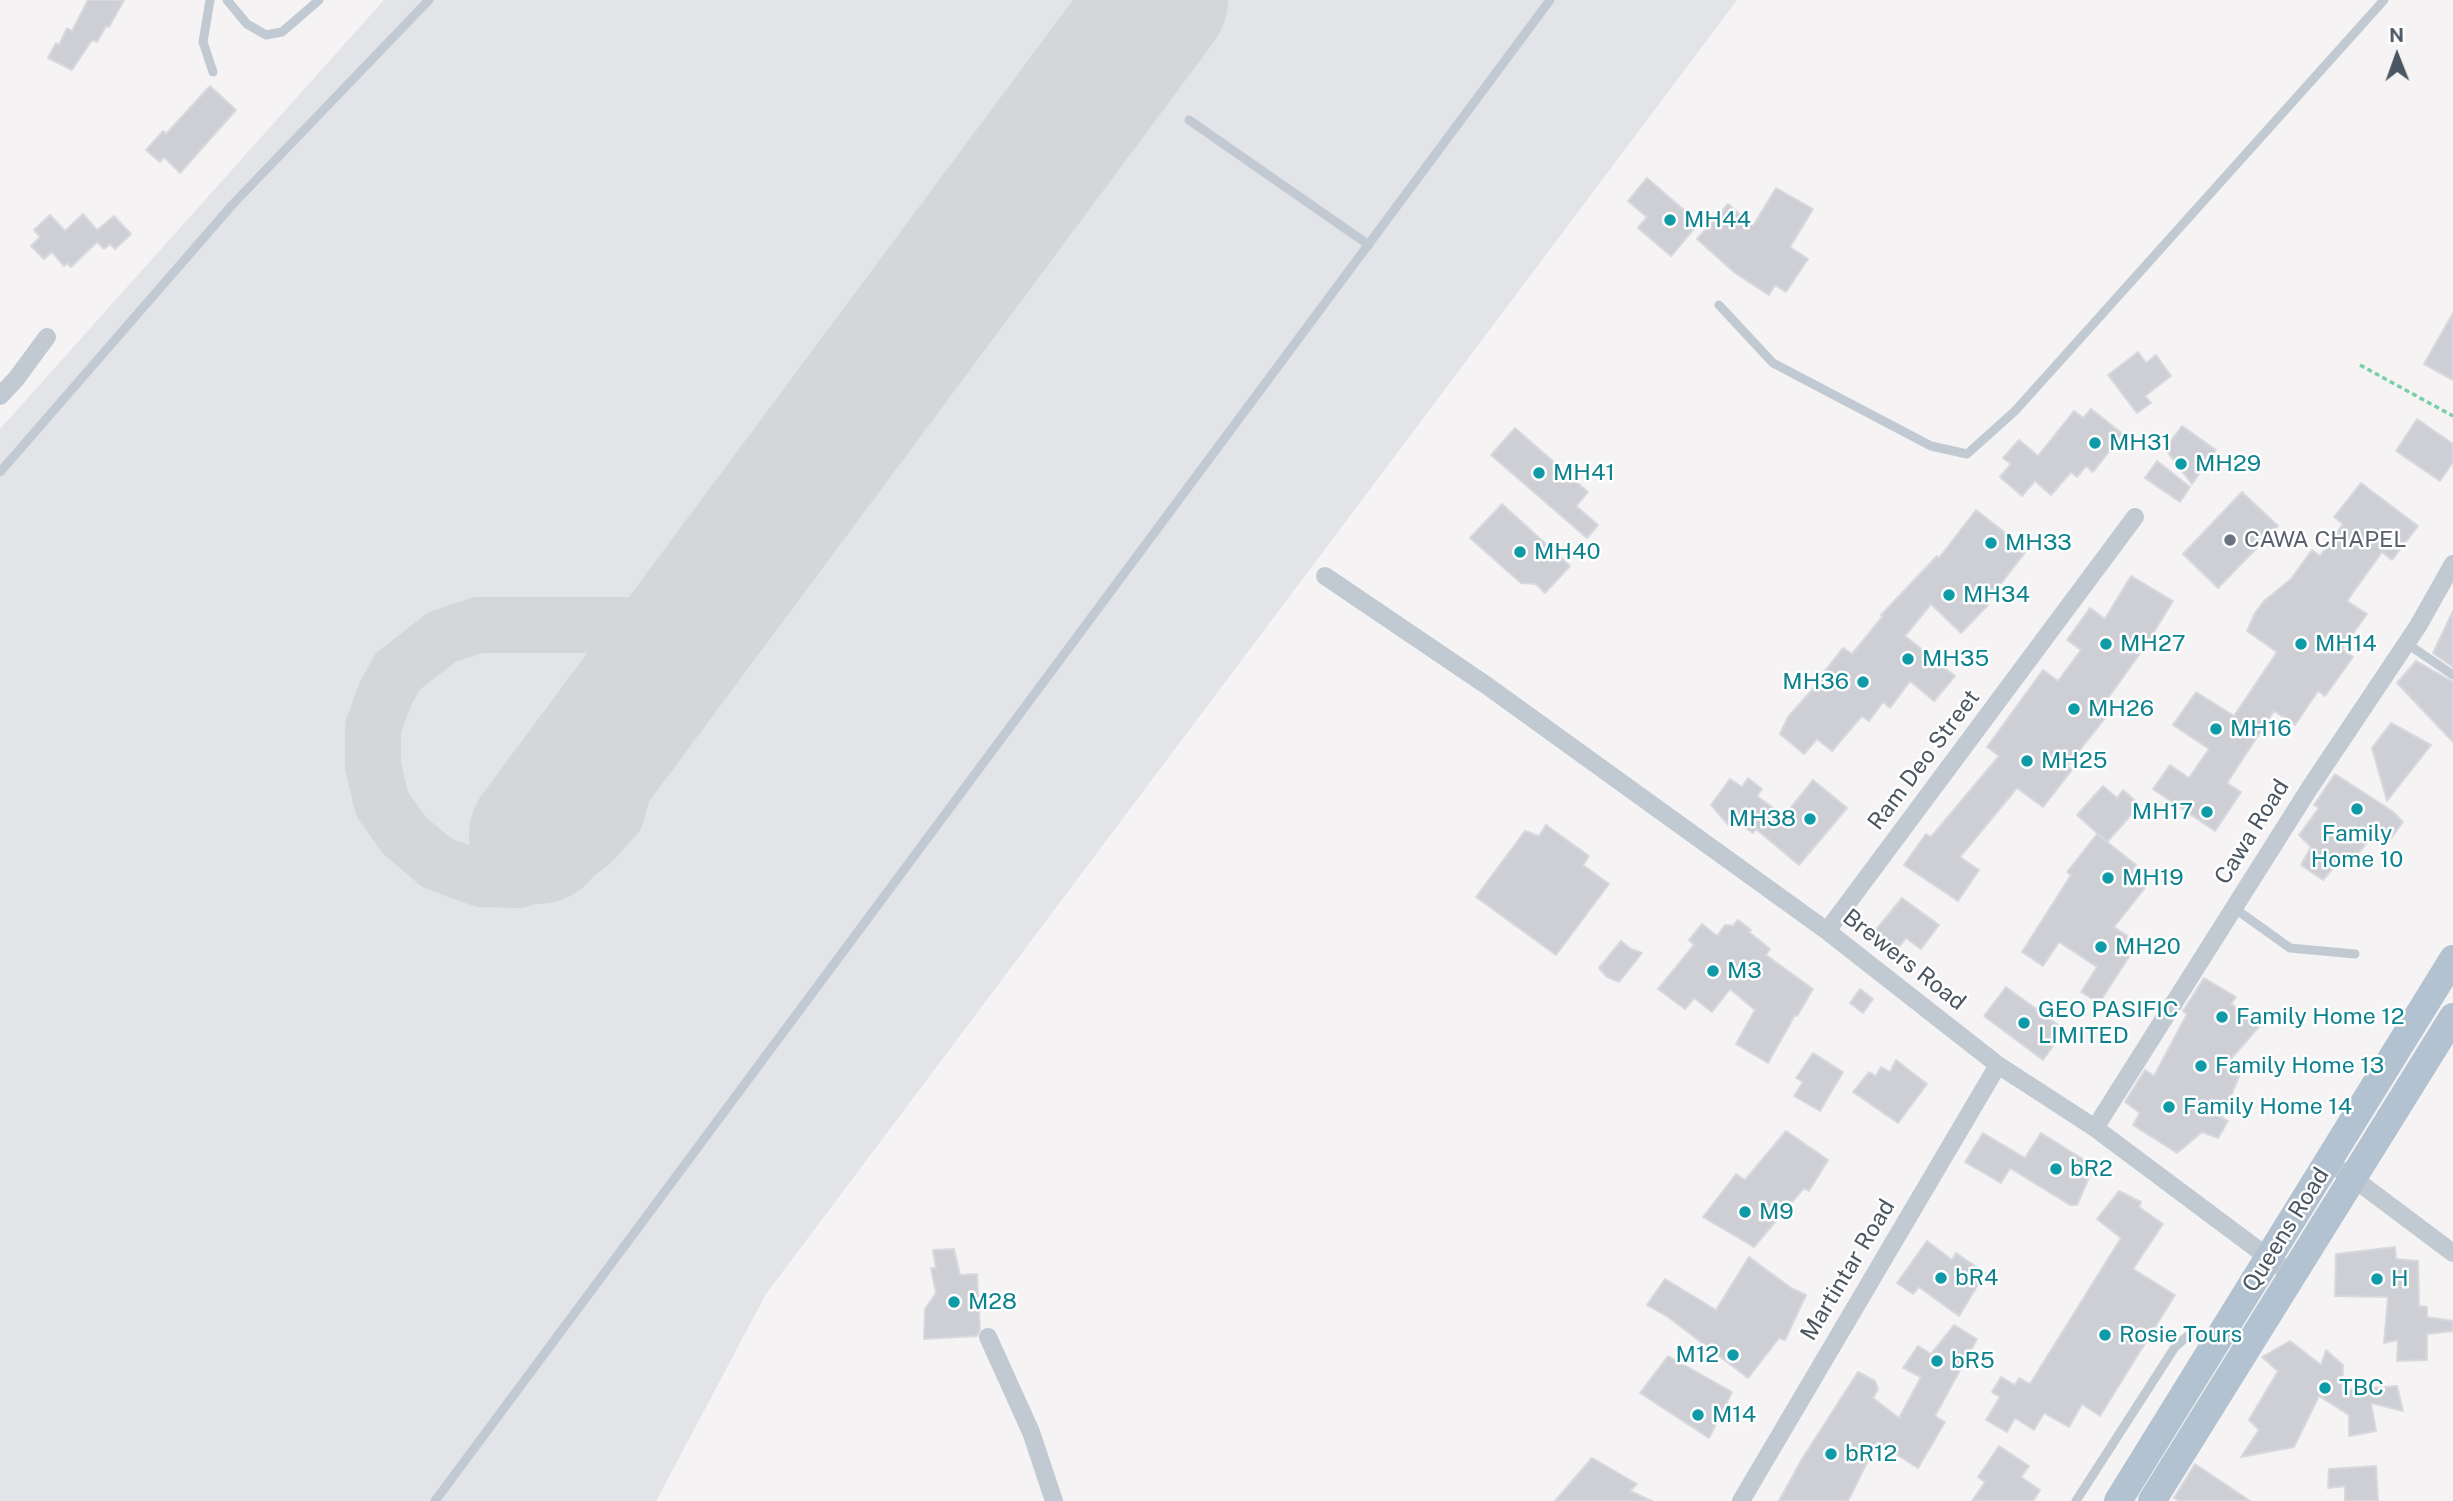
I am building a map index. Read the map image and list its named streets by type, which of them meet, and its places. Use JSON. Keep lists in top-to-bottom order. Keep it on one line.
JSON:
{"streets":{"main road":["Queens Road"],"street":["Ram Deo Street","Cawa Road","Brewers Road","Martintar Road"]},"crossings":[["Ram Deo Street","Brewers Road"],["Cawa Road","Brewers Road"],["Brewers Road","Queens Road"],["Brewers Road","Martintar Road"]],"places":["MH44","MH31","MH29","MH41","CAWA CHAPEL","MH33","MH40","MH34","MH27","MH14","MH35","MH36","MH26","MH16","MH25","Family Home 10","MH17","MH38","MH19","MH20","M3","Family Home 12","GEO PASIFIC LIMITED","Family Home 13","Family Home 14","bR2","M9","bR4","H","M28","Rosie Tours","M12","bR5","TBC","M14","bR12"],"north":"top"}
